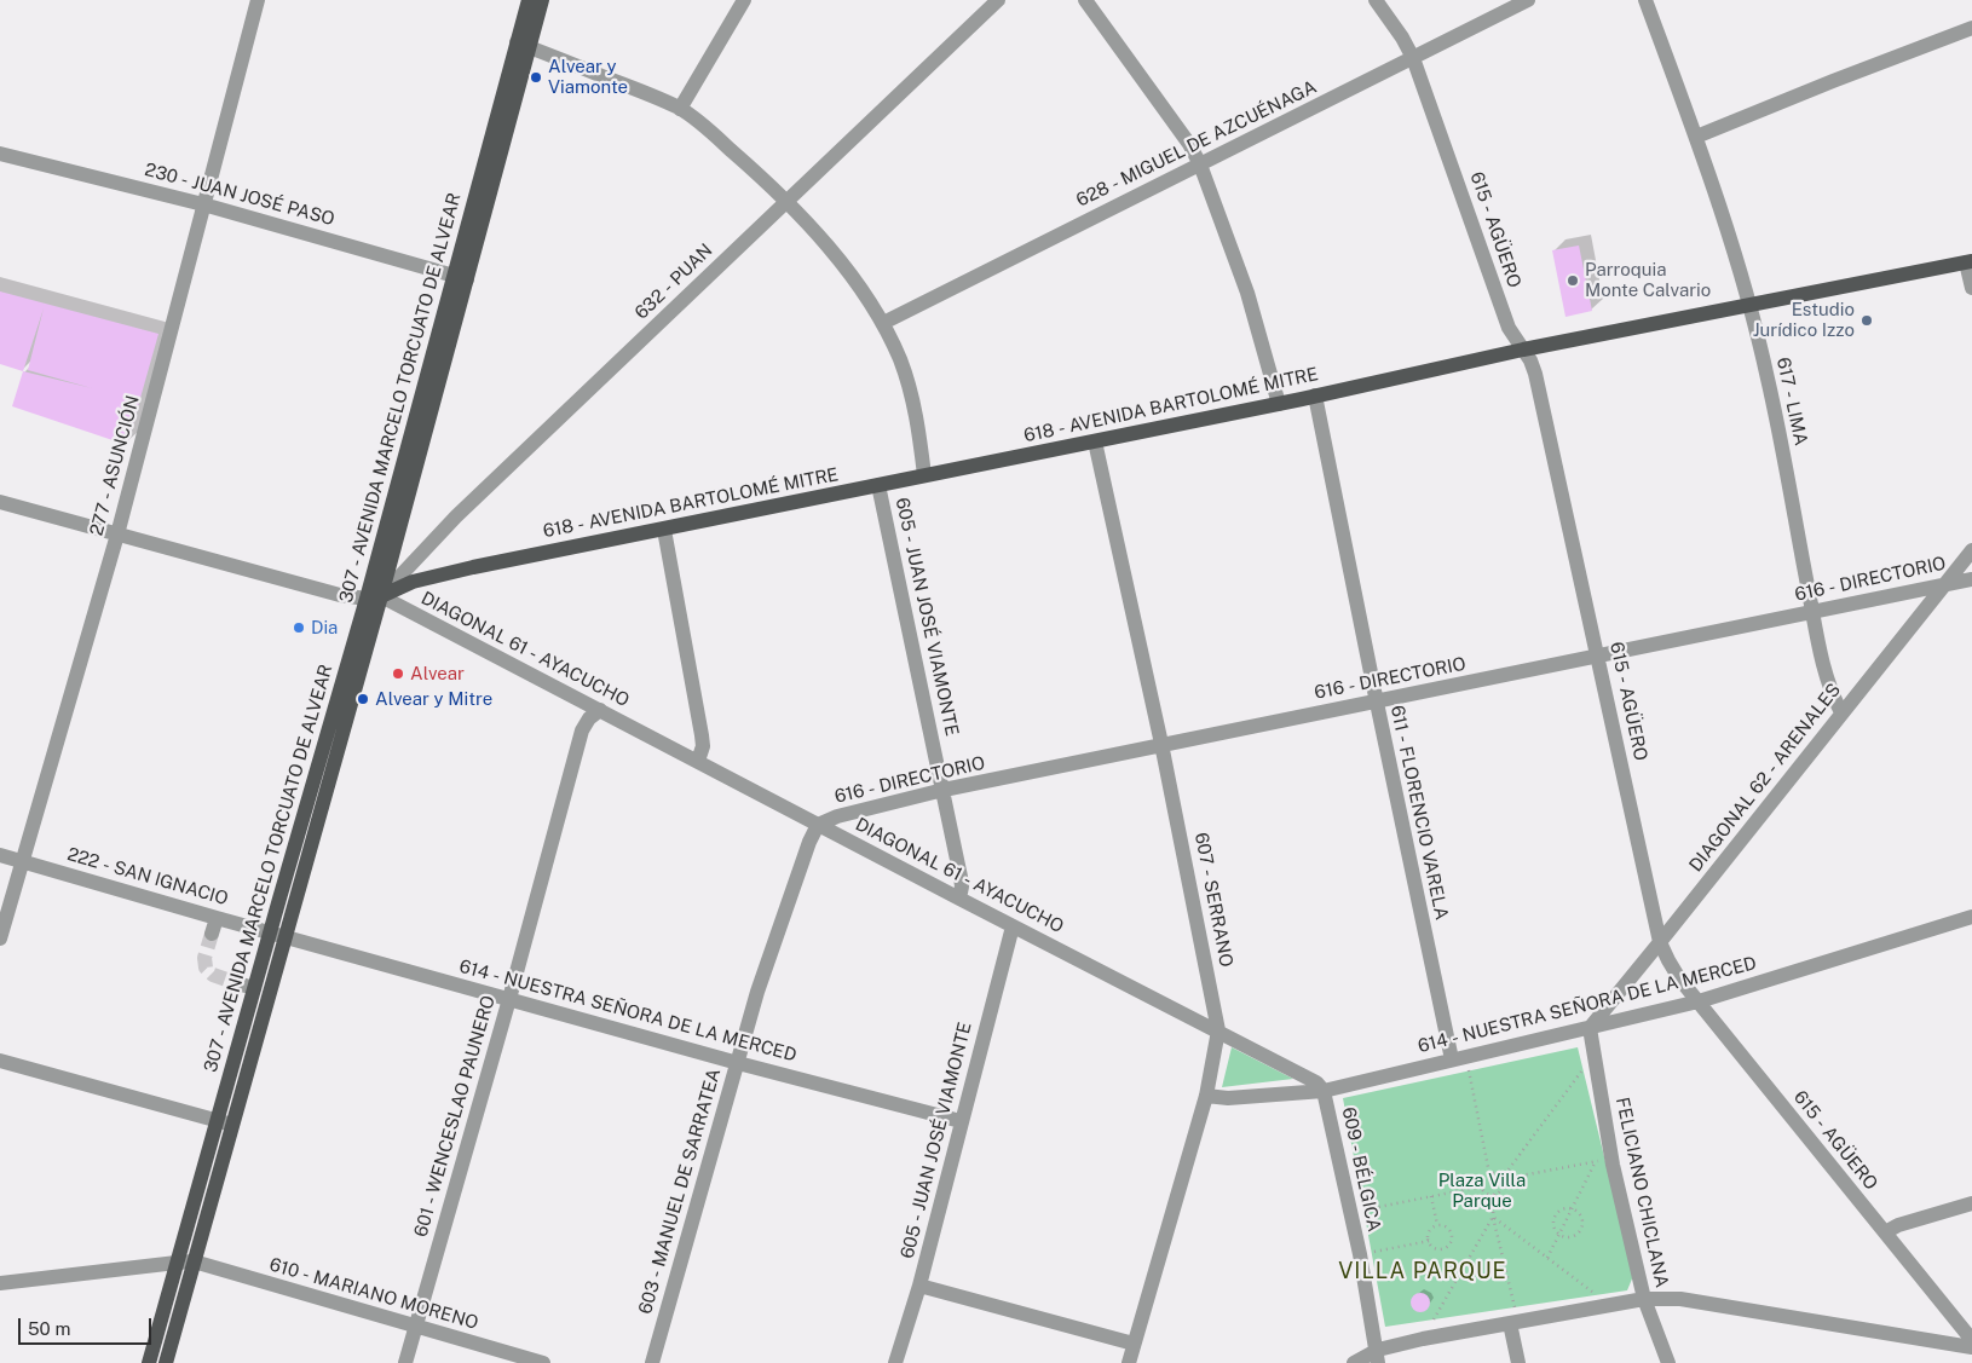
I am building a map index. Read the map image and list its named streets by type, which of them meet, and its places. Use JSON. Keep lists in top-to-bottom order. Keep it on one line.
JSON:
{"streets":{"main road":["307 - AVENIDA MARCELO TORCUATO DE ALVEAR","618 - AVENIDA BARTOLOMÉ MITRE"],"street":["628 - MIGUEL DE AZCUÉNAGA","230 - JUAN JOSÉ PASO","615 - AGÜERO","632 - PUAN","617 - LIMA","277 - ASUNCIÓN","616 - DIRECTORIO","605 - JUAN JOSÉ VIAMONTE","DIAGONAL 61 - AYACUCHO","DIAGONAL 62 - ARENALES","611 - FLORENCIO VARELA","222 - SAN IGNACIO","607 - SERRANO","614 - NUESTRA SEÑORA DE LA MERCED","601 - WENCESLAO PAUNERO","609 - BÉLGICA","603 - MANUEL DE SARRATEA","FELICIANO CHICLANA","610 - MARIANO MORENO"]},"crossings":[["628 - MIGUEL DE AZCUÉNAGA","615 - AGÜERO"],["628 - MIGUEL DE AZCUÉNAGA","605 - JUAN JOSÉ VIAMONTE"],["230 - JUAN JOSÉ PASO","307 - AVENIDA MARCELO TORCUATO DE ALVEAR"],["230 - JUAN JOSÉ PASO","277 - ASUNCIÓN"],["615 - AGÜERO","618 - AVENIDA BARTOLOMÉ MITRE"],["615 - AGÜERO","616 - DIRECTORIO"],["615 - AGÜERO","DIAGONAL 62 - ARENALES"],["615 - AGÜERO","614 - NUESTRA SEÑORA DE LA MERCED"],["632 - PUAN","307 - AVENIDA MARCELO TORCUATO DE ALVEAR"],["632 - PUAN","618 - AVENIDA BARTOLOMÉ MITRE"],["632 - PUAN","605 - JUAN JOSÉ VIAMONTE"],["632 - PUAN","DIAGONAL 61 - AYACUCHO"],["307 - AVENIDA MARCELO TORCUATO DE ALVEAR","618 - AVENIDA BARTOLOMÉ MITRE"],["307 - AVENIDA MARCELO TORCUATO DE ALVEAR","605 - JUAN JOSÉ VIAMONTE"],["307 - AVENIDA MARCELO TORCUATO DE ALVEAR","DIAGONAL 61 - AYACUCHO"],["307 - AVENIDA MARCELO TORCUATO DE ALVEAR","222 - SAN IGNACIO"],["307 - AVENIDA MARCELO TORCUATO DE ALVEAR","614 - NUESTRA SEÑORA DE LA MERCED"],["307 - AVENIDA MARCELO TORCUATO DE ALVEAR","610 - MARIANO MORENO"],["617 - LIMA","618 - AVENIDA BARTOLOMÉ MITRE"],["617 - LIMA","616 - DIRECTORIO"],["617 - LIMA","DIAGONAL 62 - ARENALES"],["618 - AVENIDA BARTOLOMÉ MITRE","605 - JUAN JOSÉ VIAMONTE"],["618 - AVENIDA BARTOLOMÉ MITRE","DIAGONAL 61 - AYACUCHO"],["618 - AVENIDA BARTOLOMÉ MITRE","611 - FLORENCIO VARELA"],["618 - AVENIDA BARTOLOMÉ MITRE","607 - SERRANO"],["277 - ASUNCIÓN","DIAGONAL 61 - AYACUCHO"],["277 - ASUNCIÓN","222 - SAN IGNACIO"],["616 - DIRECTORIO","605 - JUAN JOSÉ VIAMONTE"],["616 - DIRECTORIO","DIAGONAL 61 - AYACUCHO"],["616 - DIRECTORIO","DIAGONAL 62 - ARENALES"],["616 - DIRECTORIO","611 - FLORENCIO VARELA"],["616 - DIRECTORIO","607 - SERRANO"],["616 - DIRECTORIO","603 - MANUEL DE SARRATEA"],["605 - JUAN JOSÉ VIAMONTE","DIAGONAL 61 - AYACUCHO"],["605 - JUAN JOSÉ VIAMONTE","614 - NUESTRA SEÑORA DE LA MERCED"],["DIAGONAL 61 - AYACUCHO","607 - SERRANO"],["DIAGONAL 61 - AYACUCHO","614 - NUESTRA SEÑORA DE LA MERCED"],["DIAGONAL 61 - AYACUCHO","601 - WENCESLAO PAUNERO"],["DIAGONAL 61 - AYACUCHO","609 - BÉLGICA"],["DIAGONAL 61 - AYACUCHO","603 - MANUEL DE SARRATEA"],["DIAGONAL 62 - ARENALES","614 - NUESTRA SEÑORA DE LA MERCED"],["DIAGONAL 62 - ARENALES","FELICIANO CHICLANA"],["611 - FLORENCIO VARELA","614 - NUESTRA SEÑORA DE LA MERCED"],["222 - SAN IGNACIO","614 - NUESTRA SEÑORA DE LA MERCED"],["607 - SERRANO","614 - NUESTRA SEÑORA DE LA MERCED"],["614 - NUESTRA SEÑORA DE LA MERCED","601 - WENCESLAO PAUNERO"],["614 - NUESTRA SEÑORA DE LA MERCED","609 - BÉLGICA"],["614 - NUESTRA SEÑORA DE LA MERCED","603 - MANUEL DE SARRATEA"],["614 - NUESTRA SEÑORA DE LA MERCED","FELICIANO CHICLANA"],["601 - WENCESLAO PAUNERO","610 - MARIANO MORENO"]],"districts":["VILLA PARQUE"],"parks":["Plaza Villa Parque"],"places":["Alvear y Viamonte","Parroquia Monte Calvario","Estudio Jurídico Izzo","Dia","Alvear","Alvear y Mitre"],"scale_bar":"50 m"}
